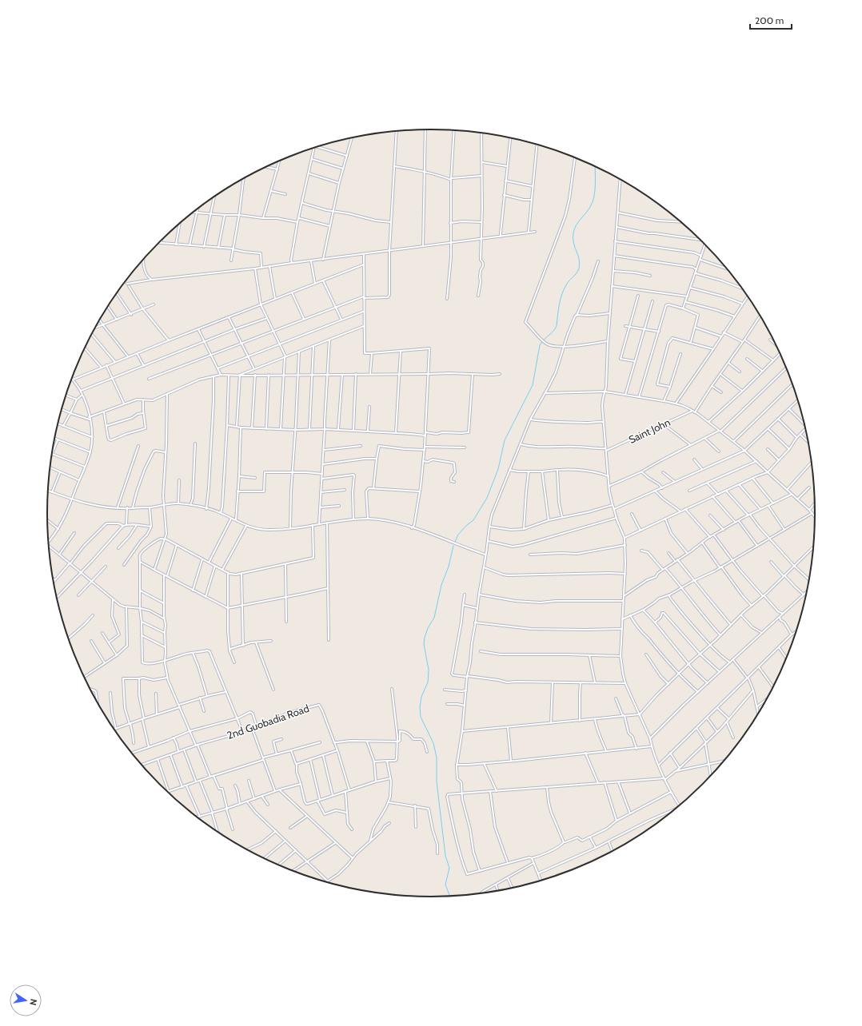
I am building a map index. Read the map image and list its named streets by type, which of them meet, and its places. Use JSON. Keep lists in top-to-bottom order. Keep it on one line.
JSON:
{"streets":{"street":["Saint John","2nd Guobadia Road"]},"scale_bar":"200 m","north":"right"}
